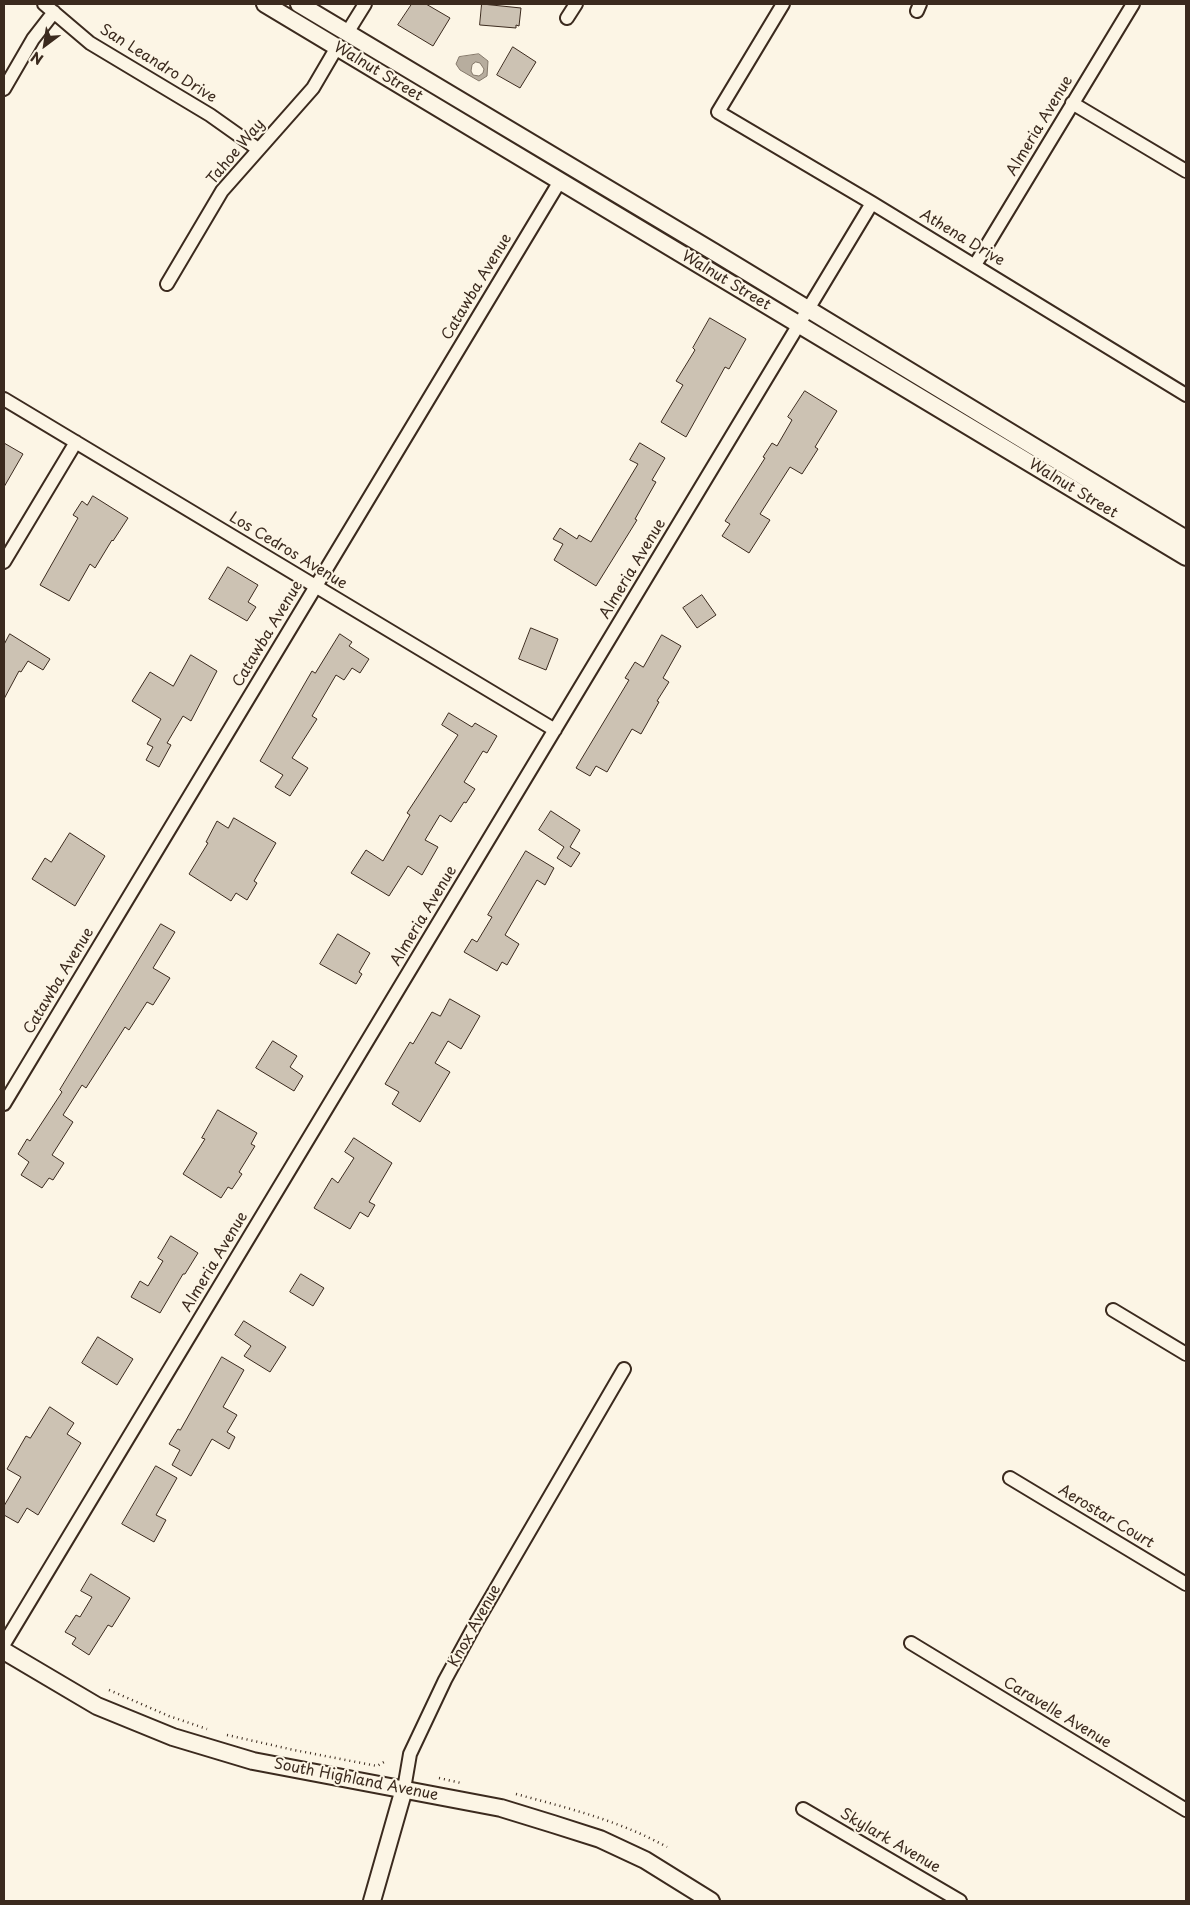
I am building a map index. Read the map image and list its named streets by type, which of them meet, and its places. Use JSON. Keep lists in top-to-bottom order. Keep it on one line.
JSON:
{"streets":{"street":["San Leandro Drive","Walnut Street","Almeria Avenue","Tahoe Way","Athena Drive","Catawba Avenue","Los Cedros Avenue","Aerostar Court","Knox Avenue","Caravelle Avenue","South Highland Avenue","Skylark Avenue"]},"crossings":[["San Leandro Drive","Tahoe Way"],["Walnut Street","Almeria Avenue"],["Walnut Street","Tahoe Way"],["Walnut Street","Catawba Avenue"],["Almeria Avenue","Athena Drive"],["Almeria Avenue","Los Cedros Avenue"],["Catawba Avenue","Los Cedros Avenue"],["Knox Avenue","South Highland Avenue"]],"north":"bottom left"}
